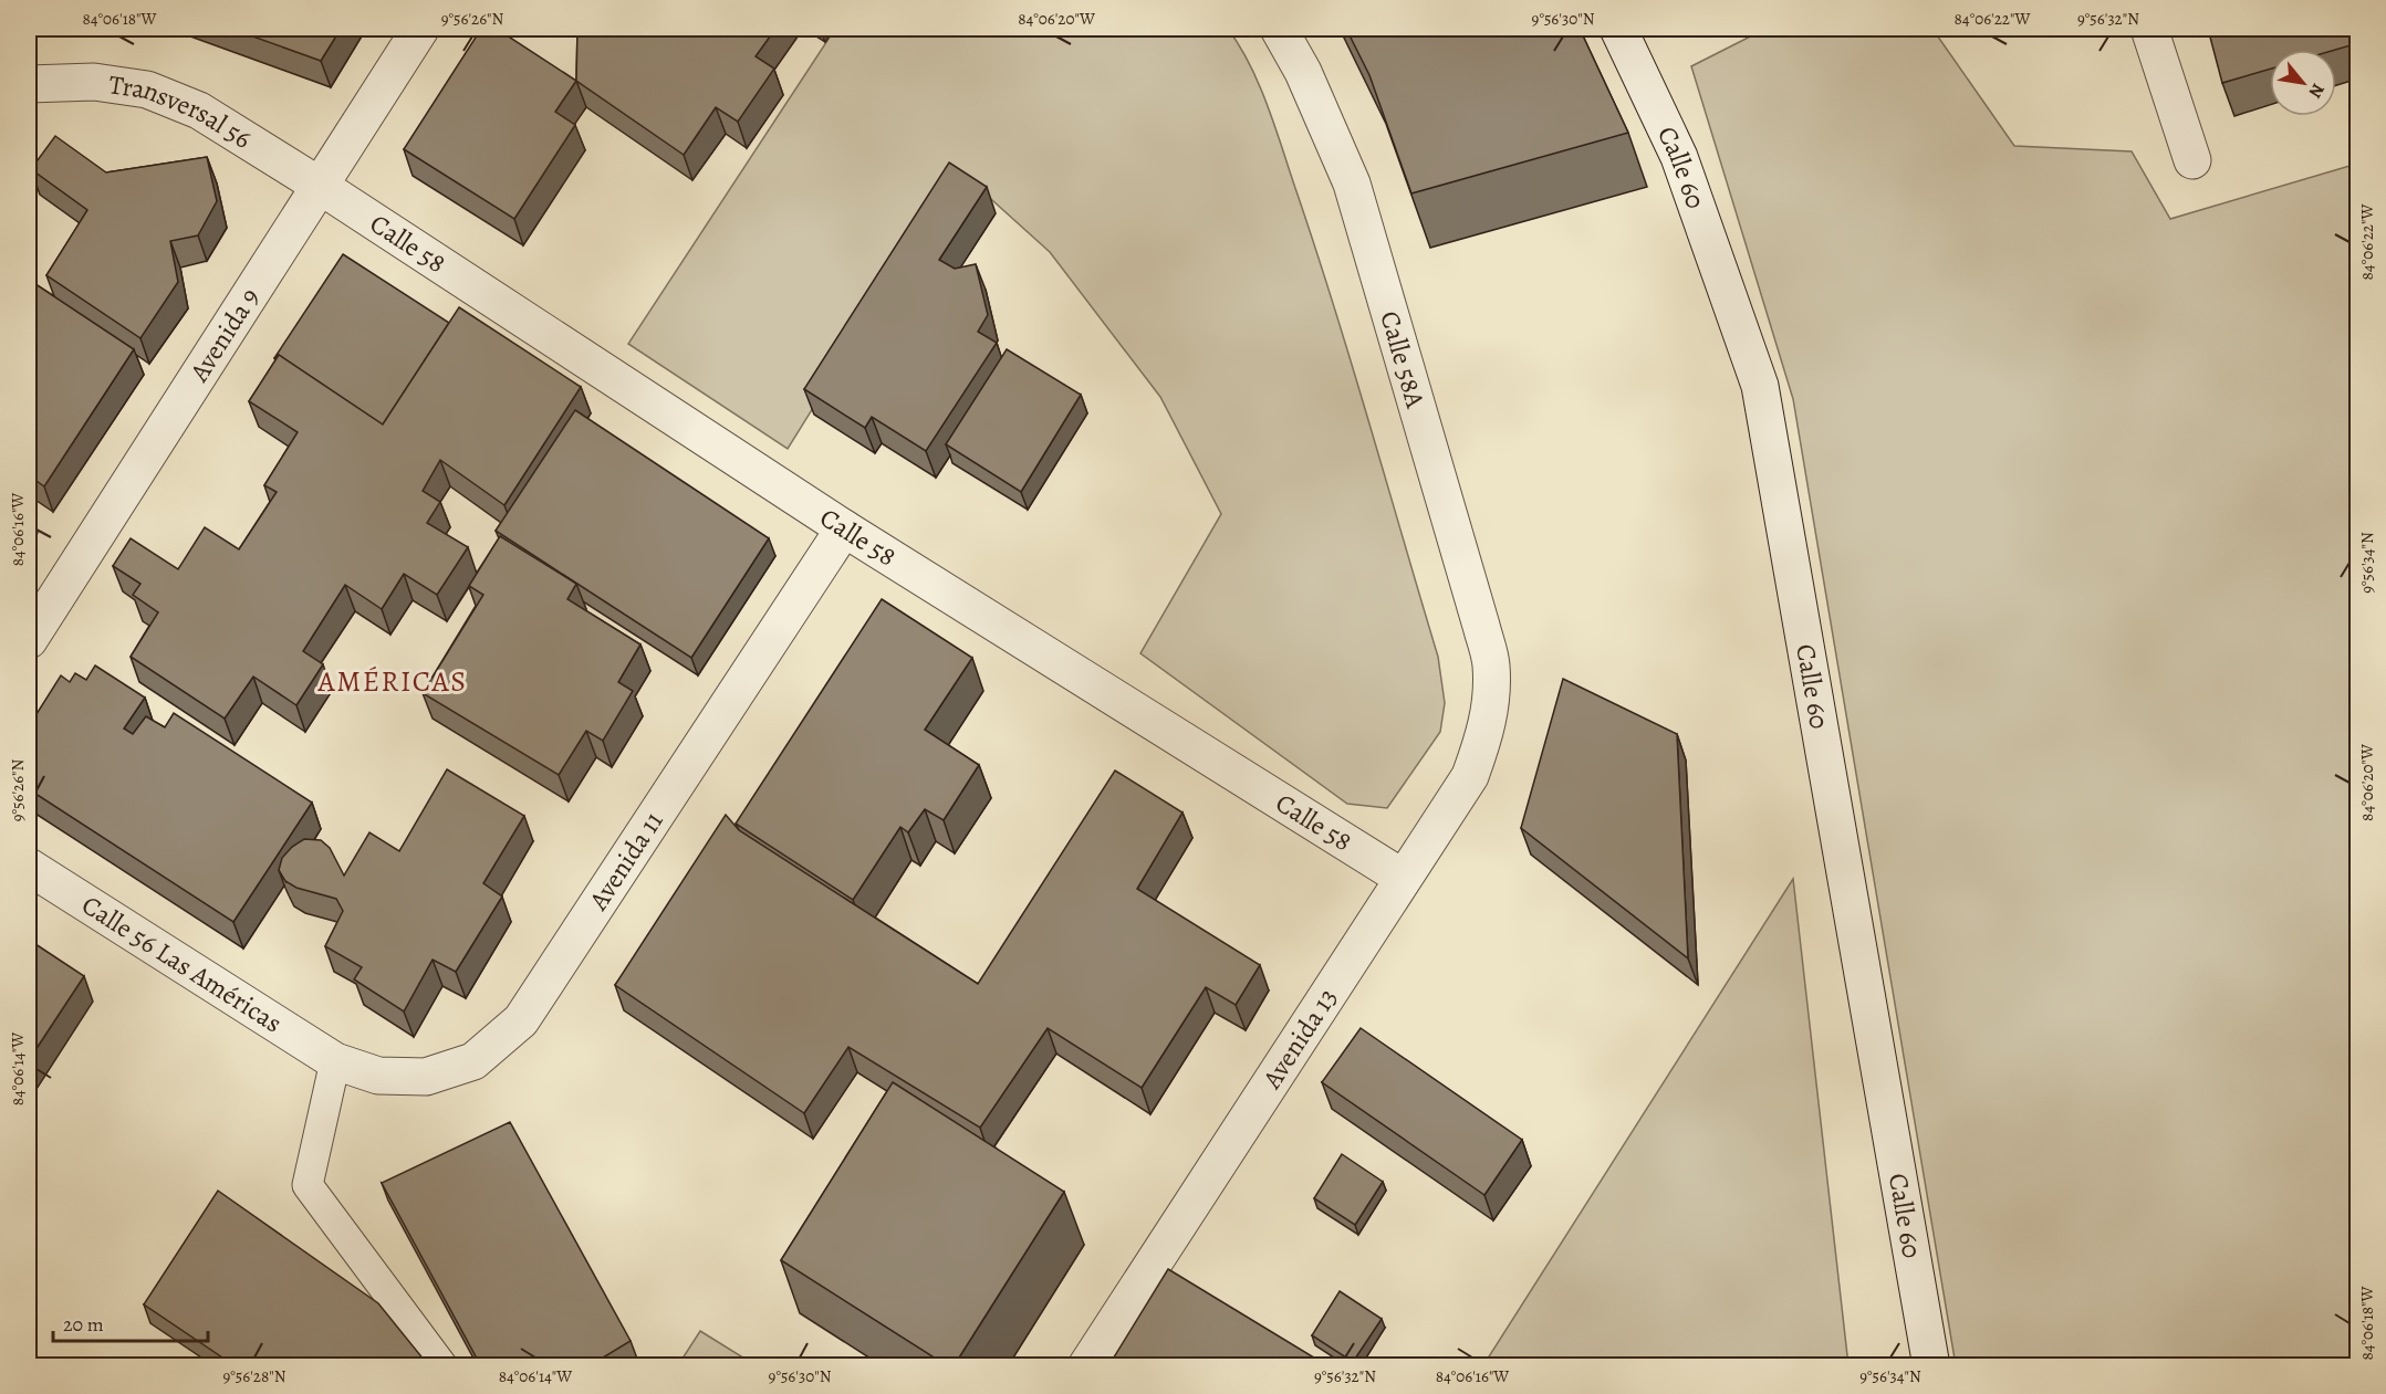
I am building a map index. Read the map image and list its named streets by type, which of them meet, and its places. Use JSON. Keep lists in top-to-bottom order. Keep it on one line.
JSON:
{"streets":{"street":["Transversal 56","Calle 60","Calle 58","Avenida 9","Calle 58A","Avenida 11","Calle 56 Las Américas","Avenida 13"]},"crossings":[["Transversal 56","Calle 58"],["Transversal 56","Avenida 9"],["Calle 58","Avenida 9"],["Calle 58","Avenida 11"],["Calle 58","Avenida 13"],["Calle 58A","Avenida 13"],["Avenida 11","Calle 56 Las Américas"]],"districts":["AMÉRICAS"],"scale_bar":"20 m","north":"bottom right","coordinates":["84°06'18\"W","9°56'26\"N","84°06'20\"W","9°56'30\"N","84°06'22\"W","9°56'32\"N","84°06'16\"W","9°56'34\"N","84°06'14\"W","9°56'28\"N"]}
